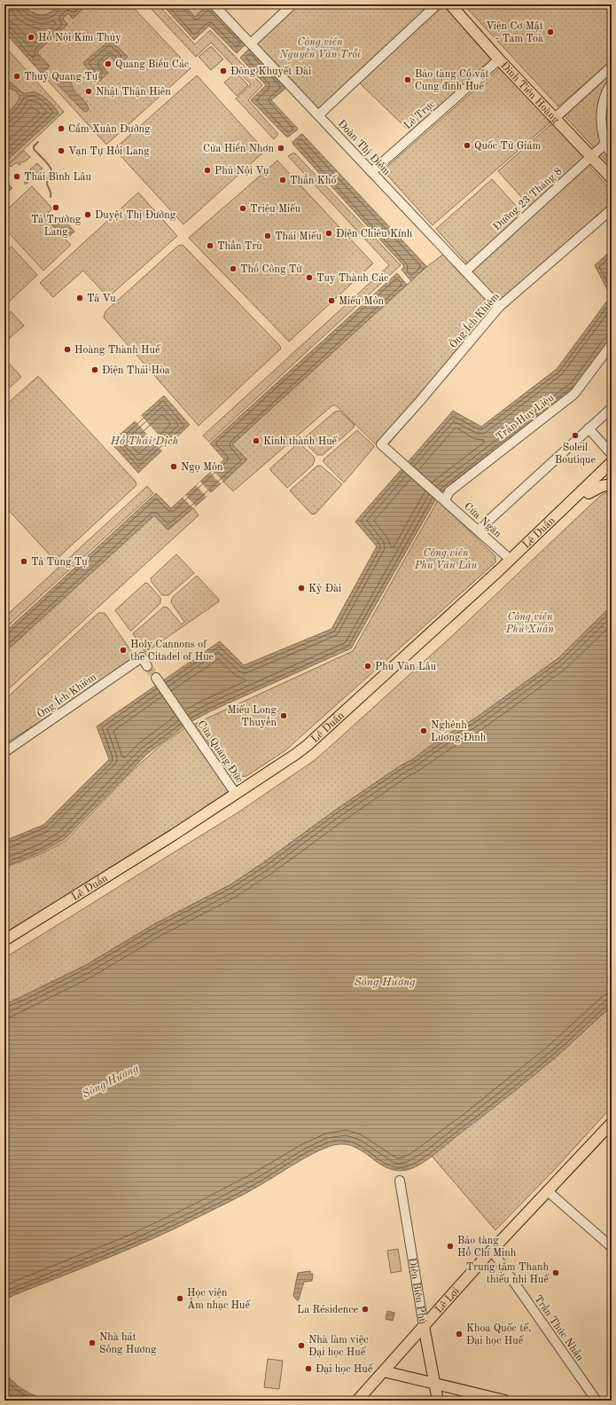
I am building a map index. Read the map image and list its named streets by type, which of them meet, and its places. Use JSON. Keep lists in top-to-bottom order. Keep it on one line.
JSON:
{"streets":{"main road":["Đinh Tiên Hoàng","Lê Duẩn","Điện Biên Phủ","Lê Lợi"],"street":["Lê Trực","Đoàn Thị Điểm","Đường 23 Tháng 8","Ông Ích Khiêm","Trần Huy Liệu","Cửa Ngăn","Cửa Quảng Đức","Trần Thúc Nhẫn"]},"crossings":[["Đinh Tiên Hoàng","Lê Trực"],["Đinh Tiên Hoàng","Đường 23 Tháng 8"],["Lê Trực","Đoàn Thị Điểm"],["Đoàn Thị Điểm","Đường 23 Tháng 8"],["Đoàn Thị Điểm","Ông Ích Khiêm"],["Ông Ích Khiêm","Cửa Ngăn"],["Trần Huy Liệu","Cửa Ngăn"],["Cửa Ngăn","Lê Duẩn"],["Lê Duẩn","Cửa Quảng Đức"],["Điện Biên Phủ","Lê Lợi"],["Lê Lợi","Trần Thúc Nhẫn"]],"water":["Hồ Thái Dịch","Sông Hương"],"parks":["Công viên Nguyễn Văn Trỗi","Công viên Phu Văn Lâu","Công viên Phú Xuân"],"places":["Viện Cơ Mật - Tam Toà","Hồ Nội Kim Thủy","Quang Biểu Các","Đông Khuyết Đài","Thuý Quang Tự","Bảo tàng Cổ vật Cung đình Huế","Nhật Thận Hiên","Cẩm Xuân Đường","Quốc Tử Giám","Cửa Hiển Nhơn","Vạn Tự Hồi Lang","Phủ Nội Vụ","Thái Bình Lâu","Thần Khố","Tả Trường Lang","Triệu Miếu","Duyệt Thị Đường","Điện Chiêu Kính","Thái Miếu","Thần Trù","Thổ Công Từ","Tuy Thành Các","Tả Vu","Miếu Môn","Hoàng Thành Huế","Điện Thái Hòa","Soleil Boutique","Kinh thành Huế","Ngọ Môn","Tả Tùng Tự","Kỳ Đài","Holy Cannons of the Citadel of Hue","Phu Văn Lâu","Miếu Long Thuyền","Nghênh Lương Đình","Bảo tàng Hồ Chí Minh","Trung tâm Thanh thiếu nhi Huế","Học viện Âm nhạc Huế","La Résidence","Khoa Quốc tế, Đại học Huế","Nhà hát Sông Hương","Nhà làm việc Đại học Huế","Đại học Huế"]}
